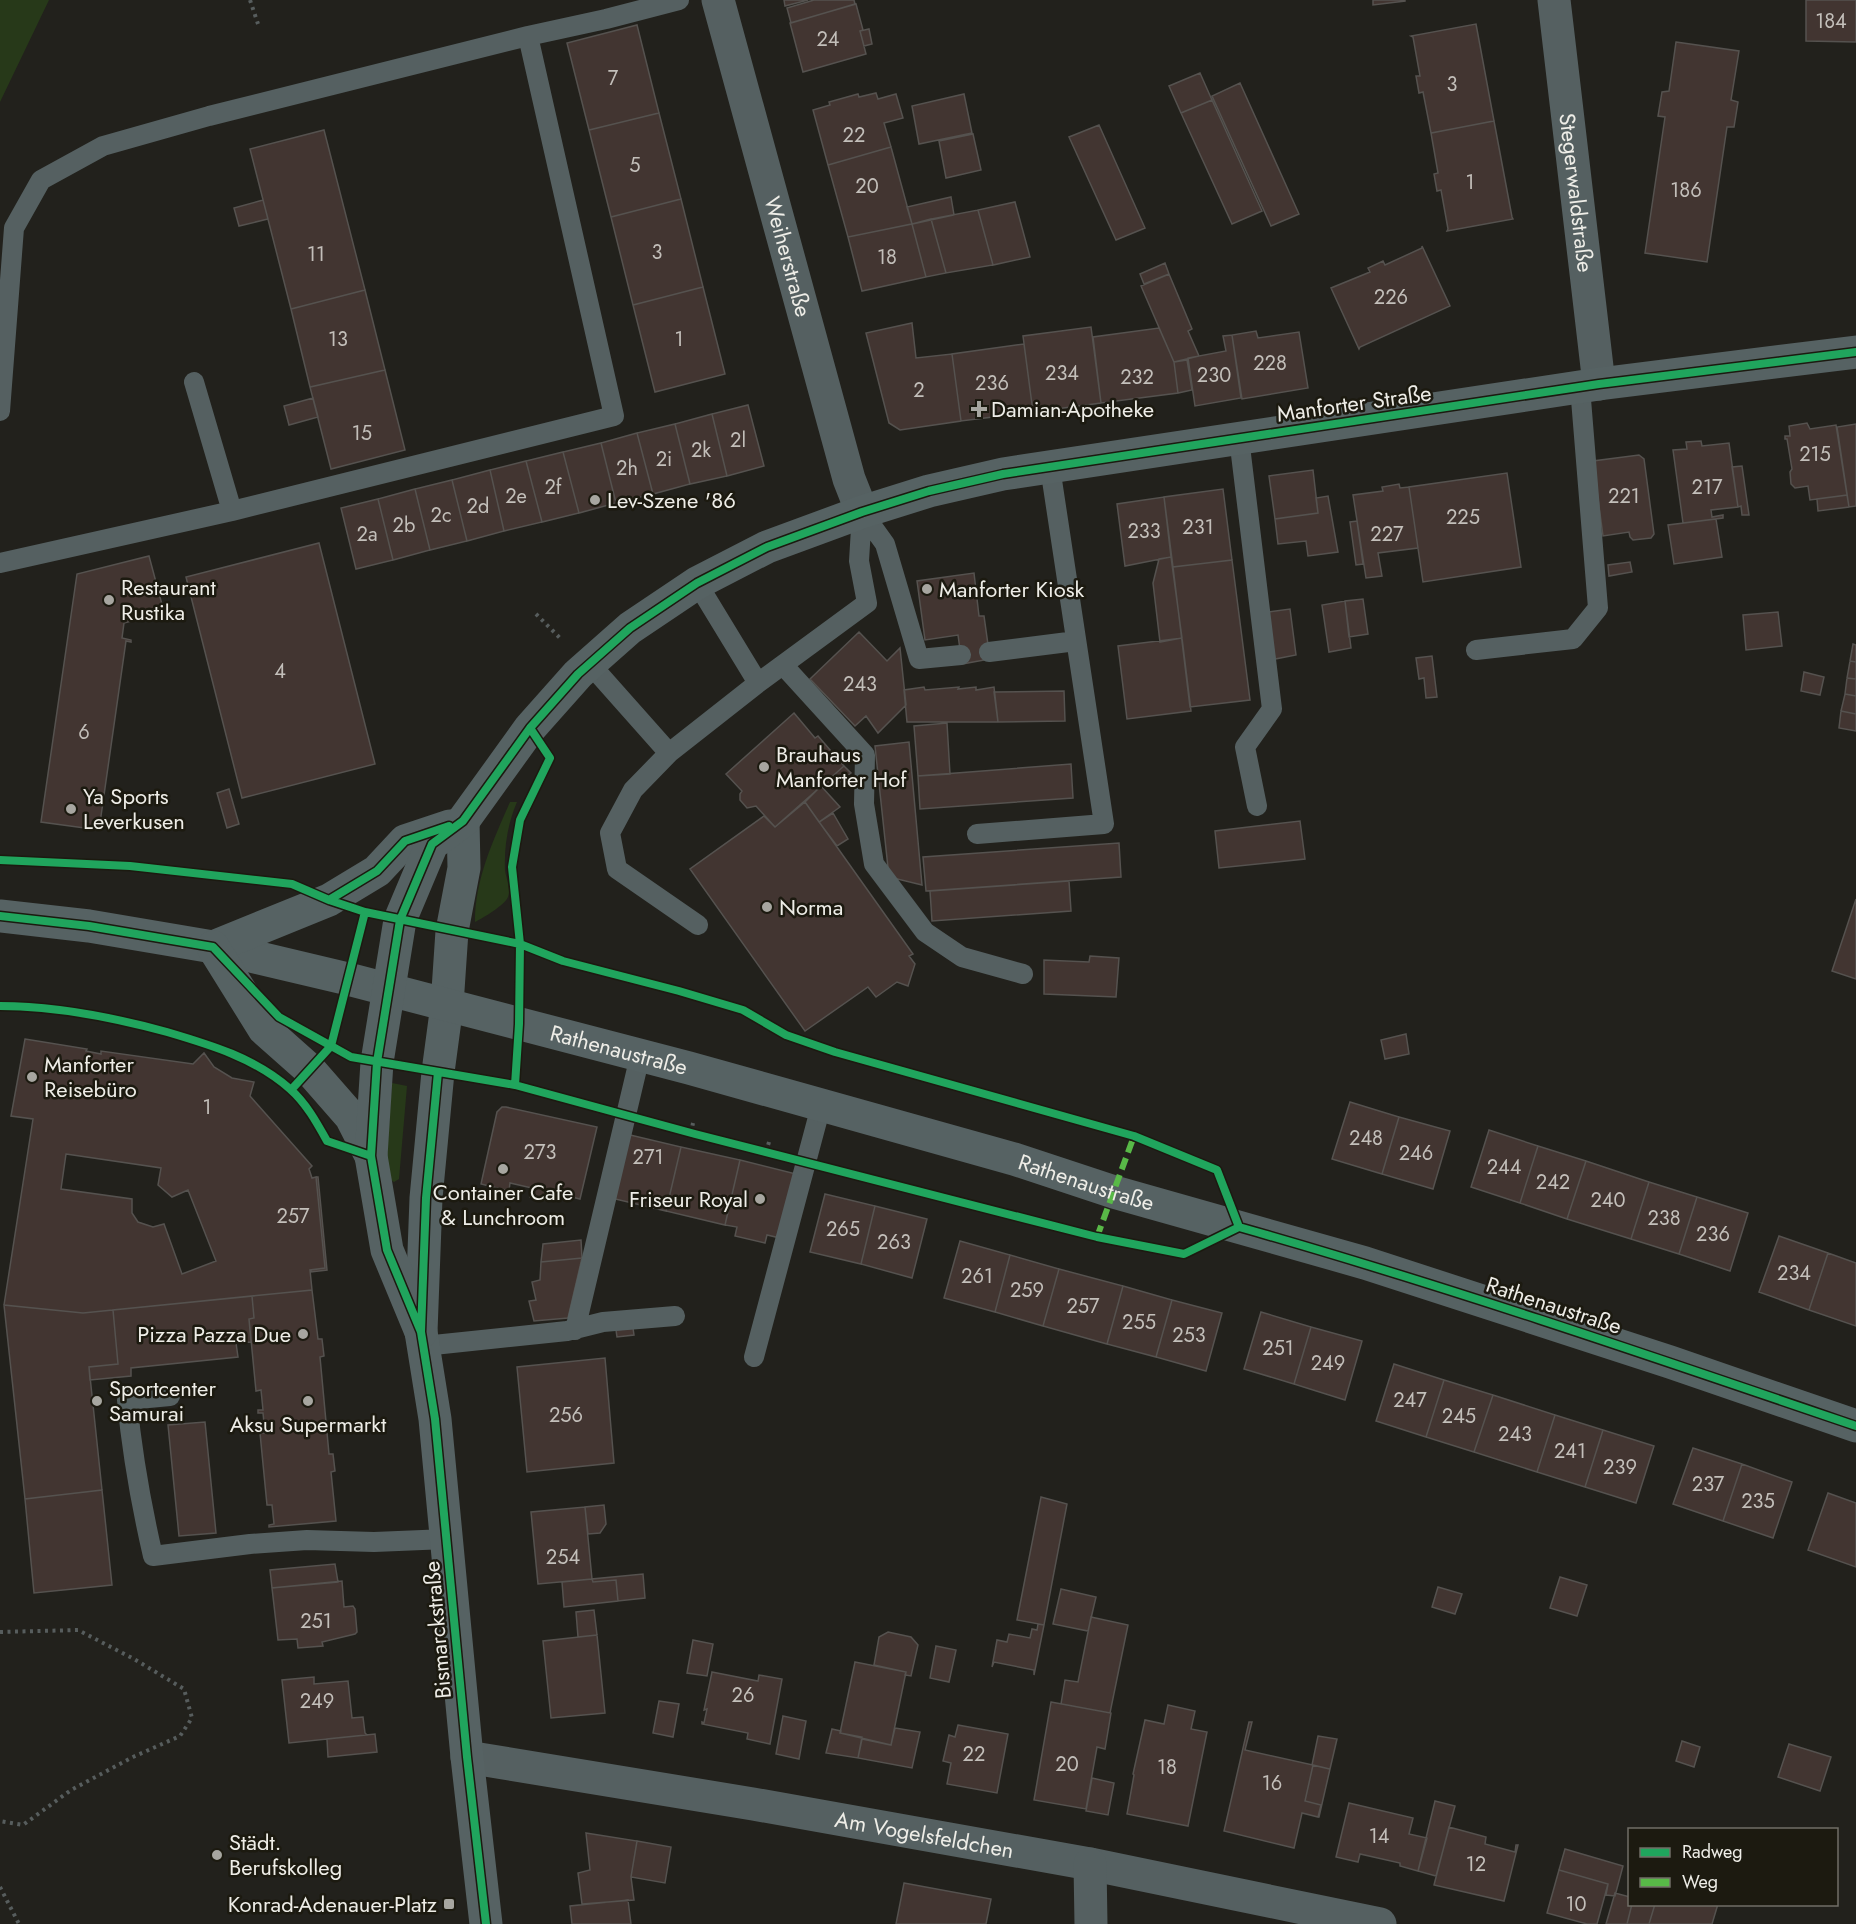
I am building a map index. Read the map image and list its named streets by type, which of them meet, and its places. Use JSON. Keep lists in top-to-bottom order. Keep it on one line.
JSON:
{"streets":{"main road":["Manforter Straße","Rathenaustraße","Bismarckstraße"],"street":["Stegerwaldstraße","Weiherstraße","Am Vogelsfeldchen"]},"crossings":[["Stegerwaldstraße","Manforter Straße"],["Weiherstraße","Manforter Straße"],["Rathenaustraße","Bismarckstraße"],["Bismarckstraße","Am Vogelsfeldchen"]],"places":{"health":["Damian-Apotheke"],"other":["Lev-Szene '86","Manforter Kiosk","Restaurant Rustika","Brauhaus Manforter Hof","Ya Sports Leverkusen","Norma","Manforter Reisebüro","Container Cafe & Lunchroom","Friseur Royal","Pizza Pazza Due","Sportcenter Samurai","Aksu Supermarkt","Städt. Berufskolleg"],"transit":["Konrad-Adenauer-Platz"]},"house_numbers":["184","24","7","3","22","5","1","20","186","3","11","18","226","13","1","228","234","230","232","236","2","15","2l","2k","215","2i","2h","2f","217","2e","221","2d","2c","225","2b","231","233","2a","227","4","243","6","1","248","273","246","271","244","242","240","257","238","265","236","263","234","261","259","257","255","253","251","249","247","256","245","243","241","239","237","235","254","251","26","249","22","20","18","16","14","12","10"],"legend":["Radweg","Weg"]}
